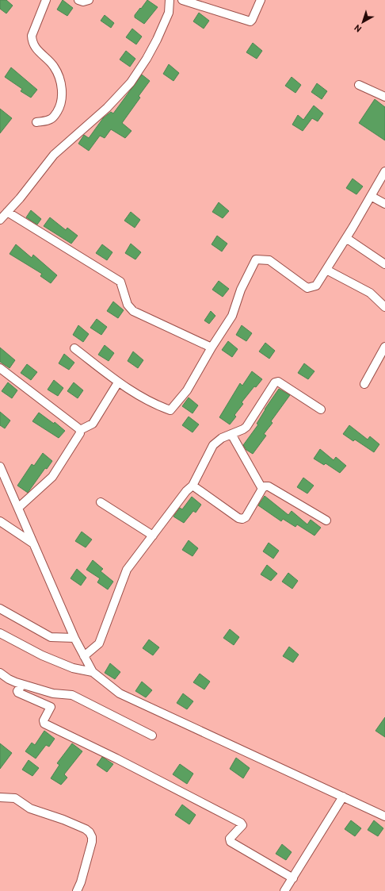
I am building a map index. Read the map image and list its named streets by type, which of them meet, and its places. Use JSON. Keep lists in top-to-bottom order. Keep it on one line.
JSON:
{"north":"bottom left"}
